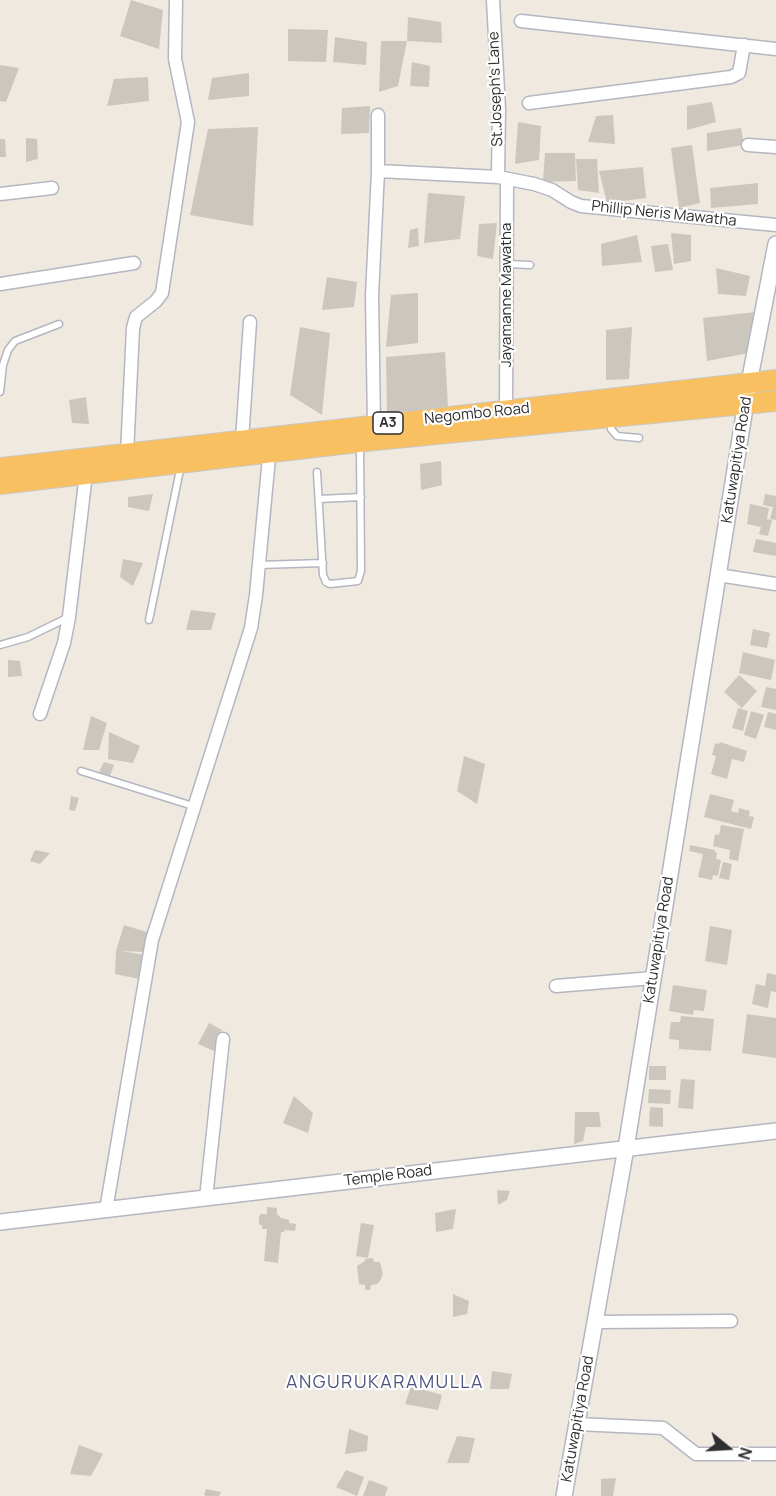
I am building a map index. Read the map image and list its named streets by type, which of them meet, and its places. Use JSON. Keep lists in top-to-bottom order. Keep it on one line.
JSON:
{"streets":{"highway":["Negombo Road","A3"],"street":["St.Joseph's Lane","Phillip Neris Mawatha","Jayamanne Mawatha","Katuwapitiya Road","Temple Road"]},"crossings":[["St.Joseph's Lane","Phillip Neris Mawatha"],["St.Joseph's Lane","Jayamanne Mawatha"],["Phillip Neris Mawatha","Jayamanne Mawatha"],["Jayamanne Mawatha","Negombo Road"],["Negombo Road","Katuwapitiya Road"],["Katuwapitiya Road","Temple Road"]],"districts":["ANGURUKARAMULLA"],"north":"right"}
